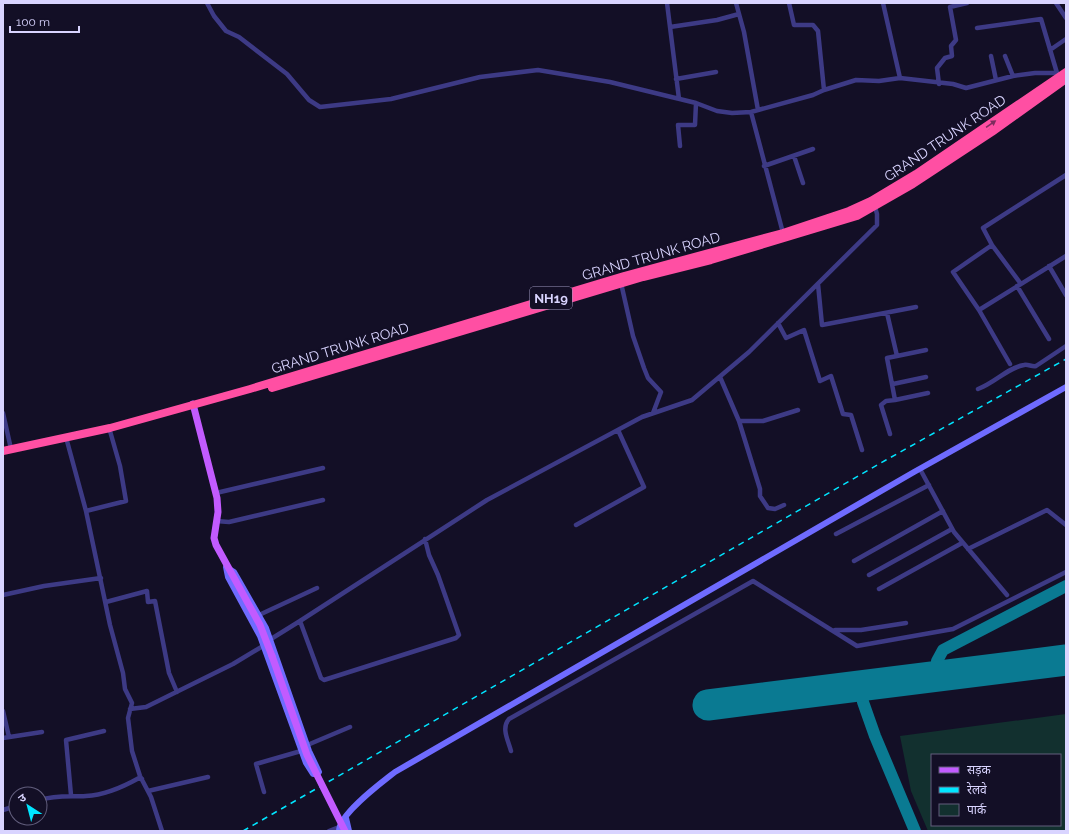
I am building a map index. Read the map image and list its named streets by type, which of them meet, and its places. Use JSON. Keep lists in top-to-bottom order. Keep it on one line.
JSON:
{"streets":{"highway":["GRAND TRUNK ROAD","NH19"]},"legend":["सड़क","रेलवे","पार्क"],"scale_bar":"100 m","north":"top left"}
